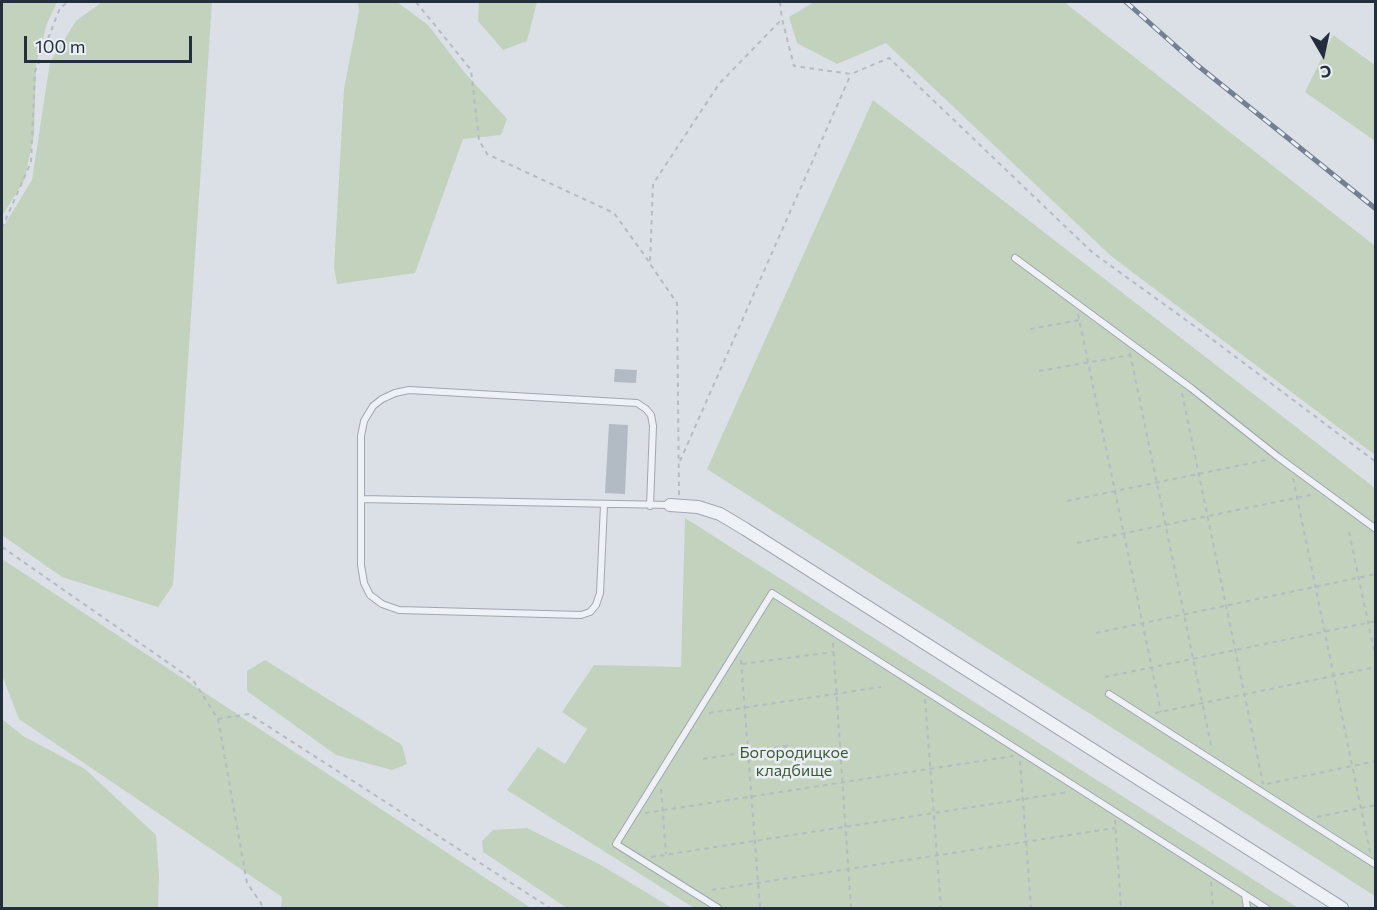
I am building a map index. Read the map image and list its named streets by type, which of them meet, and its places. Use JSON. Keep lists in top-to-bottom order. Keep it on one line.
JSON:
{"parks":["Богородицкое кладбище"],"scale_bar":"100 m","north":"bottom"}
